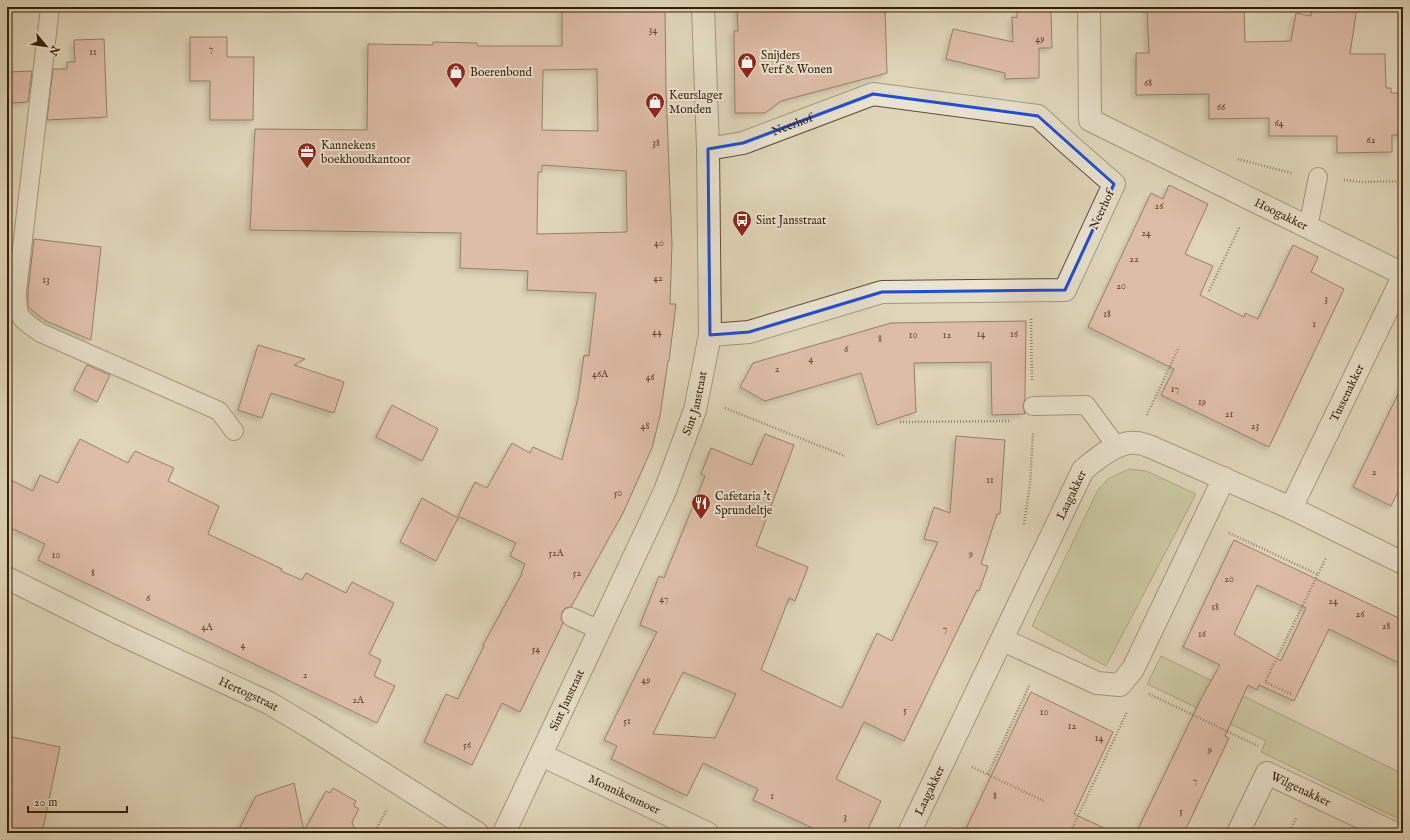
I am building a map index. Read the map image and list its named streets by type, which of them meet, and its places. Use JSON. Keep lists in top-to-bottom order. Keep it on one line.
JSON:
{"streets":{"street":["Neerhof","Hoogakker","Tussenakker","Sint Janstraat","Laagakker","Hertogstraat","Wilgenakker","Monnikenmoer"]},"crossings":[["Neerhof","Sint Janstraat"],["Hoogakker","Tussenakker"],["Sint Janstraat","Monnikenmoer"]],"places":{"shop":["Snijders Verf & Wonen","Boerenbond","Keurslager Monden"],"office":["Kannekens boekhoudkantoor"],"bus stop":["Sint Jansstraat"],"restaurant":["Cafetaria 't Sprundeltje"]},"house_numbers":["34","49","7","11","68","66","64","62","38","26","24","40","22","42","13","20","3","18","1","44","14","16","10","12","8","6","4","2","46A","46","17","19","21","48","23","2","11","50","52A","9","10","8","52","20","6","47","24","18","26","28","4A","7","16","4","54","2","49","2A","5","10","51","12","14","56","9","7","1","8","5","3"],"scale_bar":"20 m","north":"bottom right"}
